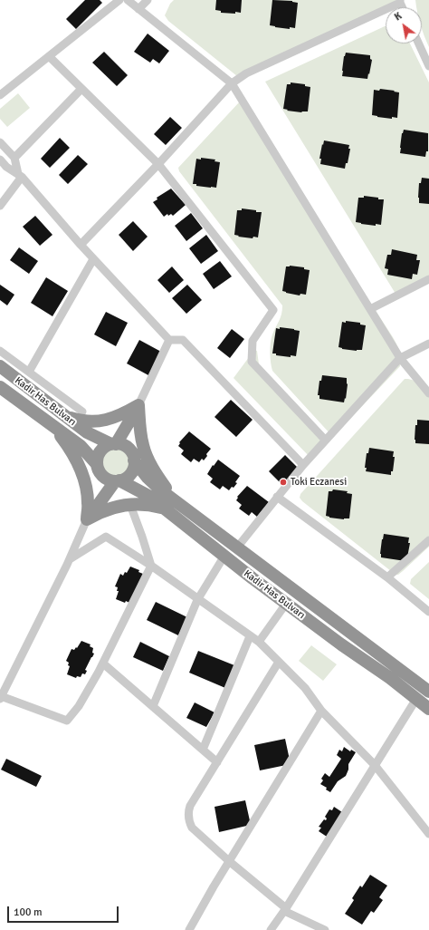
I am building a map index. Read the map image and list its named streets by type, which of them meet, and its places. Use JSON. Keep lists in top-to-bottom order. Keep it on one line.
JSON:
{"streets":{"highway":["Kadir Has Bulvarı"]},"places":["Toki Eczanesi"],"scale_bar":"100 m","north":"top left"}
